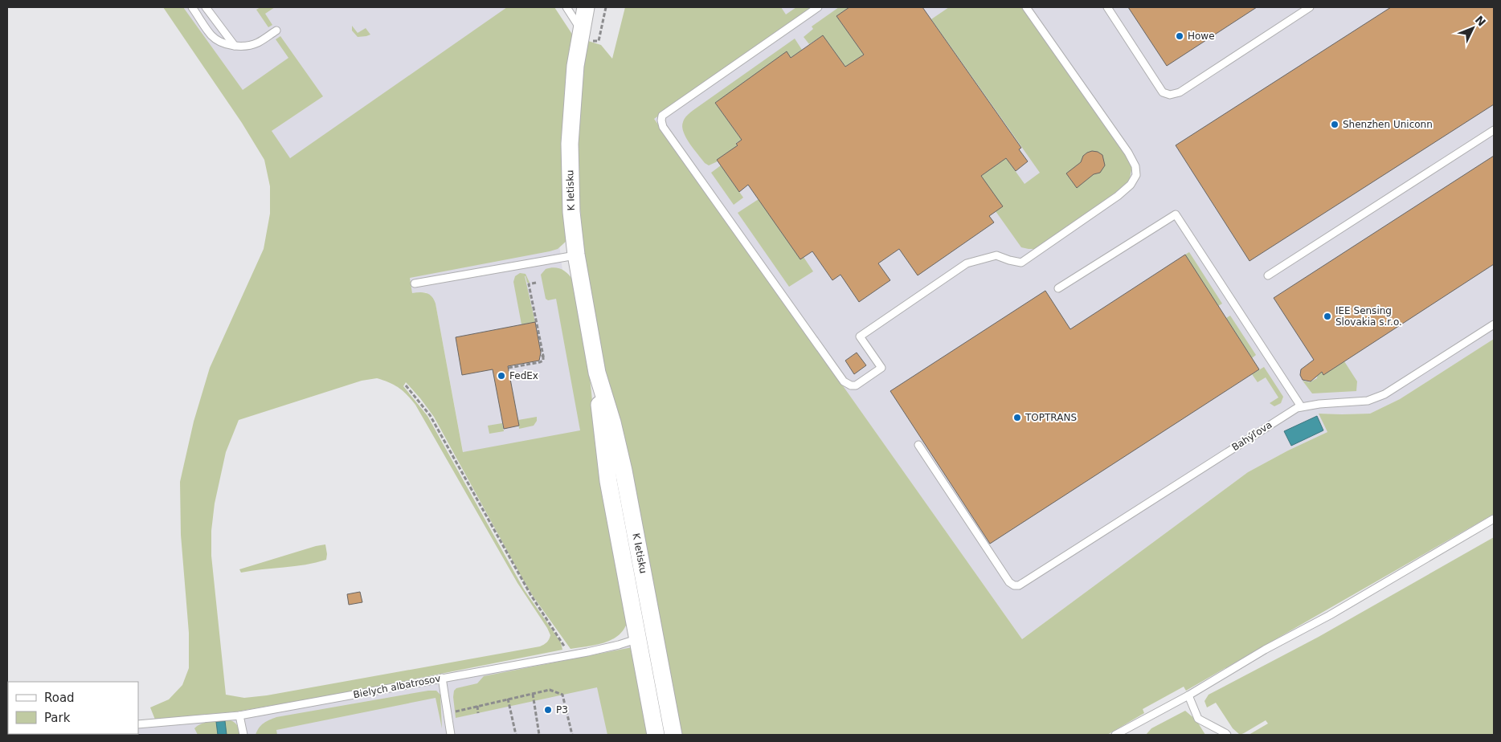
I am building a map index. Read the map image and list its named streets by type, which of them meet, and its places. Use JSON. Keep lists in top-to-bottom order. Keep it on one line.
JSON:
{"streets":{"street":["K letisku"],"lane":["Bahýľova","Bielych albatrosov"]},"crossings":[["K letisku","Bielych albatrosov"]],"places":["Howe","Shenzhen Uniconn","IEE Sensing Slovakia s.r.o.","FedEx","TOPTRANS","P3"],"legend":["Road","Park"],"north":"top right"}
